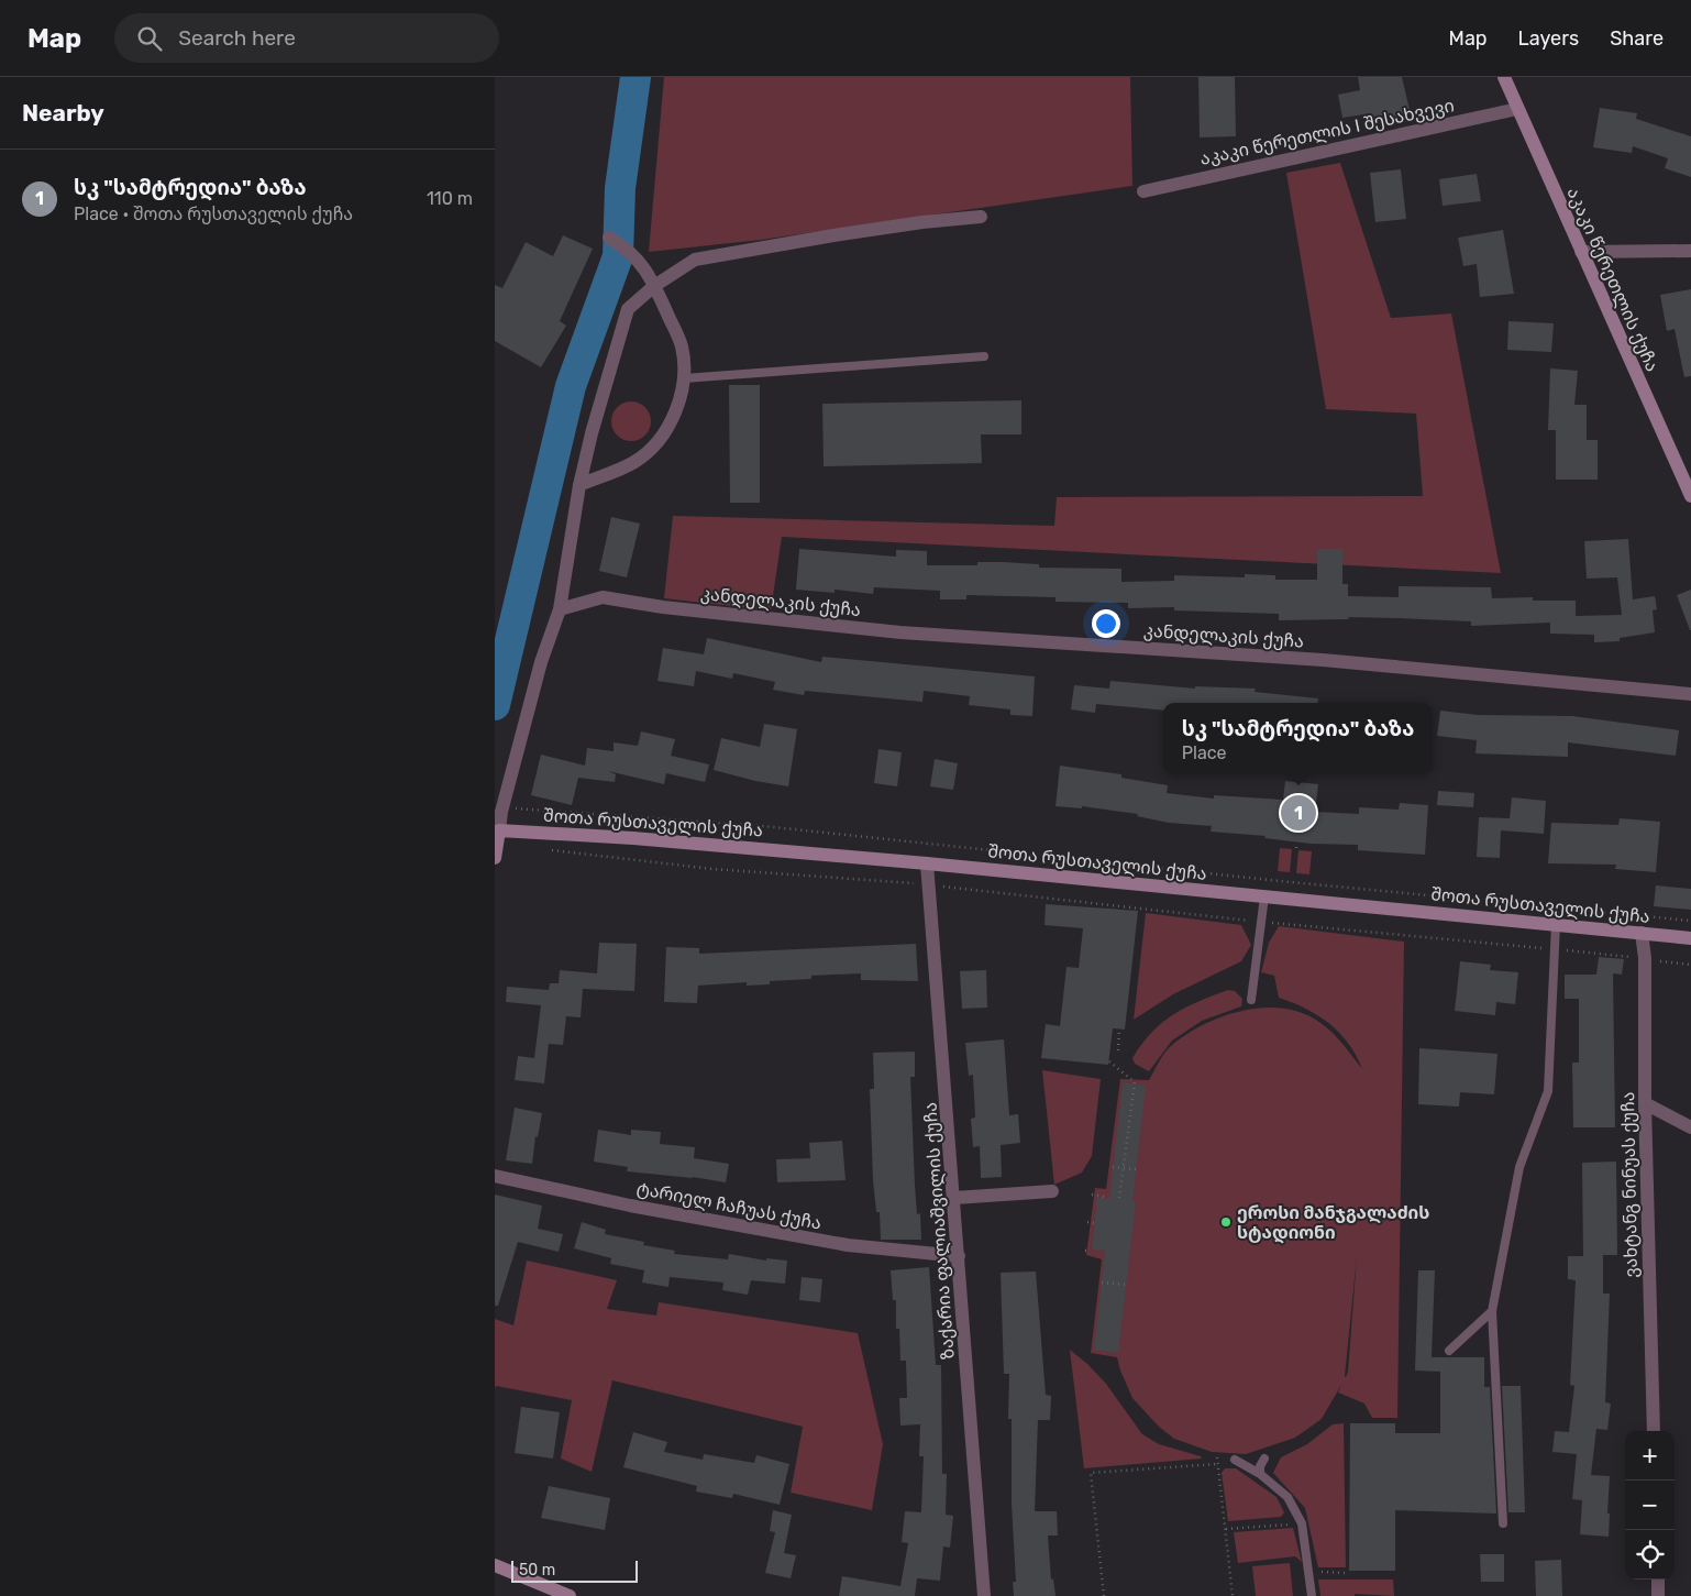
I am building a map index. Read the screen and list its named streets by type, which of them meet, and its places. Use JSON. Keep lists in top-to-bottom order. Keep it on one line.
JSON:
{"streets":{"street":["აკაკი წერეთლის I შესახვევი","აკაკი წერეთლის ქუჩა","კანდელაკის ქუჩა","შოთა რუსთაველის ქუჩა","ვახტანგ ნინუას ქუჩა","ტარიელ ჩაჩუას ქუჩა","ზაქარია ფალიაშვილის ქუჩა"]},"crossings":[["აკაკი წერეთლის I შესახვევი","აკაკი წერეთლის ქუჩა"],["შოთა რუსთაველის ქუჩა","ვახტანგ ნინუას ქუჩა"],["შოთა რუსთაველის ქუჩა","ზაქარია ფალიაშვილის ქუჩა"],["ტარიელ ჩაჩუას ქუჩა","ზაქარია ფალიაშვილის ქუჩა"]],"places":["ეროსი მანჯგალაძის სტადიონი"],"scale_bar":"50 m","page":{"header":"Map","search":"Search here","nav":["Map","Layers","Share"],"heading":"Nearby","list":[{"mark":"1","name":"სკ \"სამტრედია\" ბაზა","note":"Place · შოთა რუსთაველის ქუჩა","value":"110 m"}],"popup":["სკ \"სამტრედია\" ბაზა","Place"],"pins":"1","map_buttons":["+","−"],"scale":"50 m"}}
